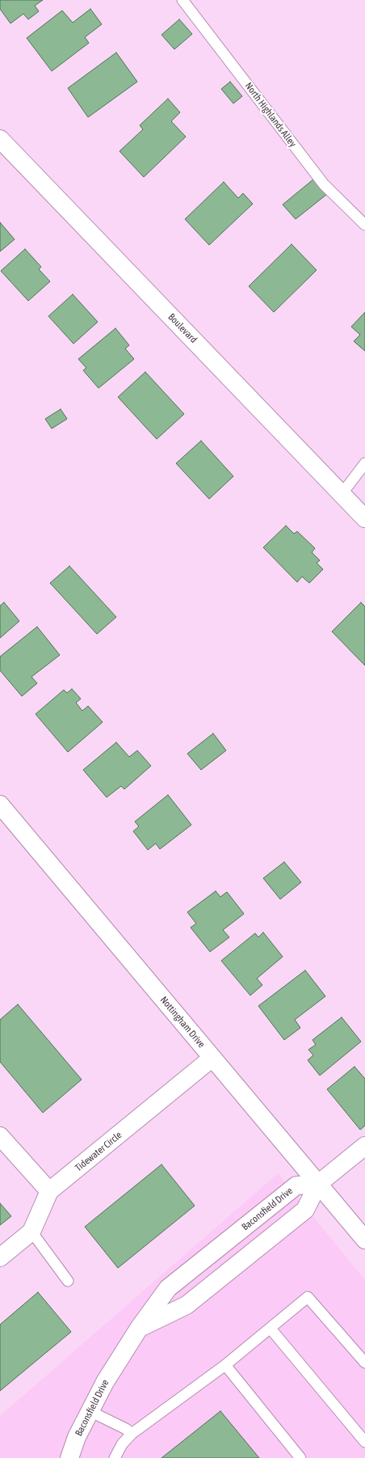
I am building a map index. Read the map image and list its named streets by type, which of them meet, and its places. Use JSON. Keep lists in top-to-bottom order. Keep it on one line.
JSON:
{"streets":{"street":["Boulevard","Nottingham Drive","Tidewater Circle","Baconsfield Drive"],"lane":["North Highlands Alley"]},"crossings":[["Nottingham Drive","Tidewater Circle"],["Nottingham Drive","Baconsfield Drive"]]}
